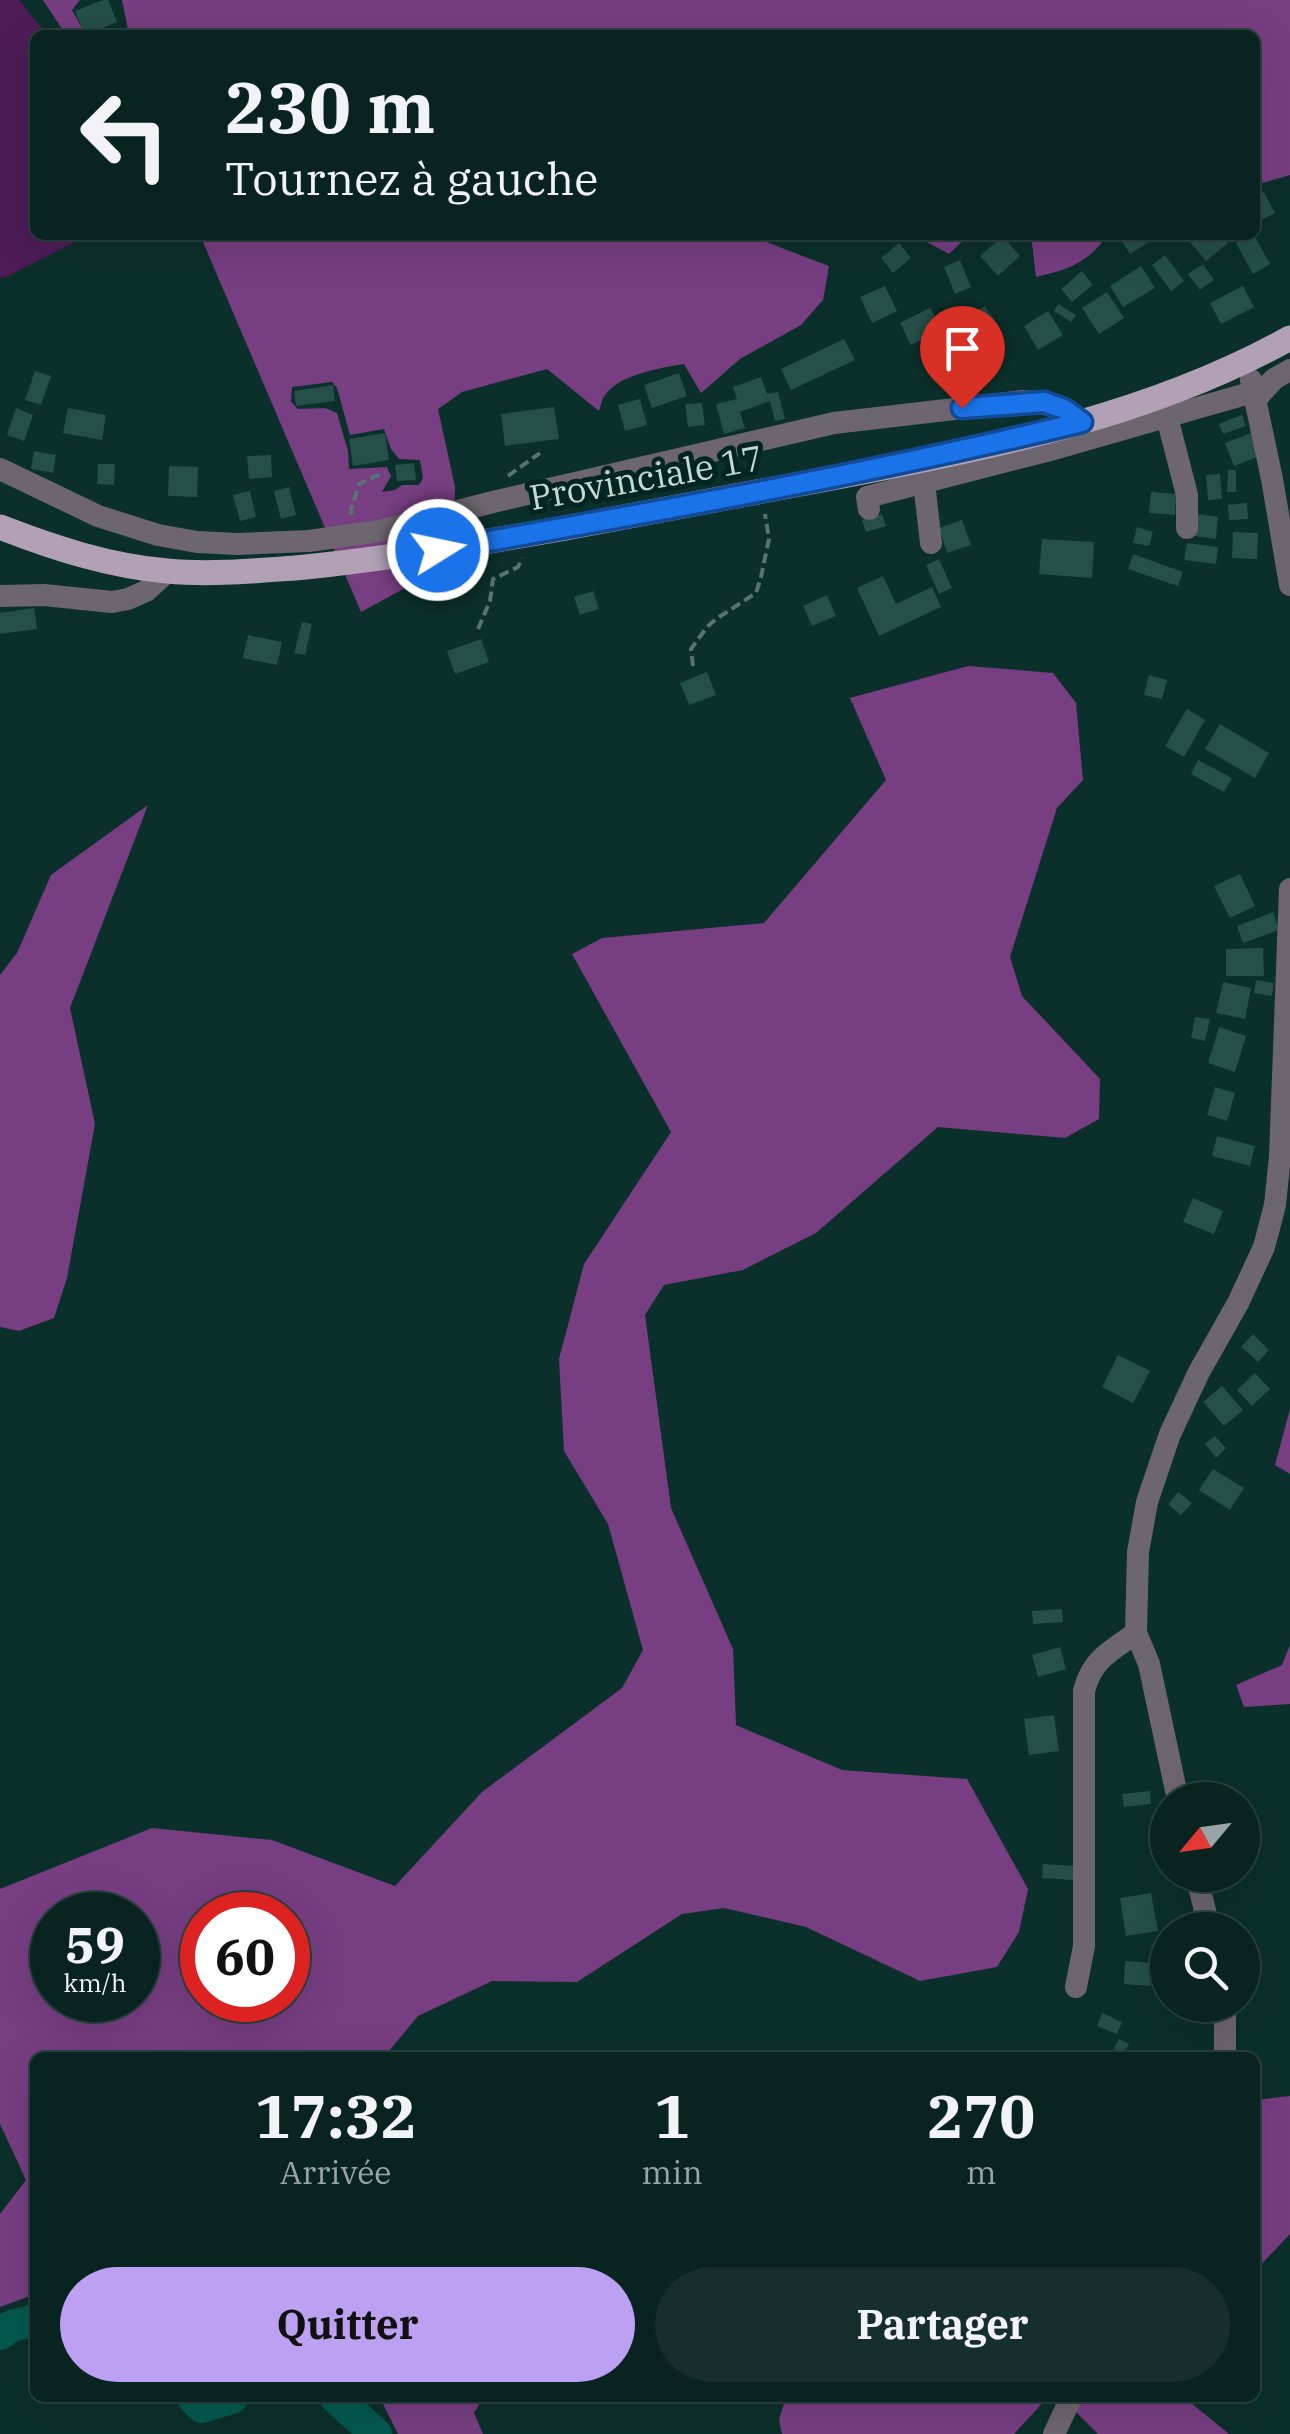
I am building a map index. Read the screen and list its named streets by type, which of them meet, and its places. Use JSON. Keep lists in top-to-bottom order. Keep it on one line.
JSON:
{"streets":{"main road":["Provinciale 17"]},"north":"bottom left","page":{"turn":["230 m","Tournez à gauche"],"speed":"59 km/h","limit":"60","eta":["17:32","Arrivée","1","min","270","m"],"buttons":["Quitter","Partager"]}}
